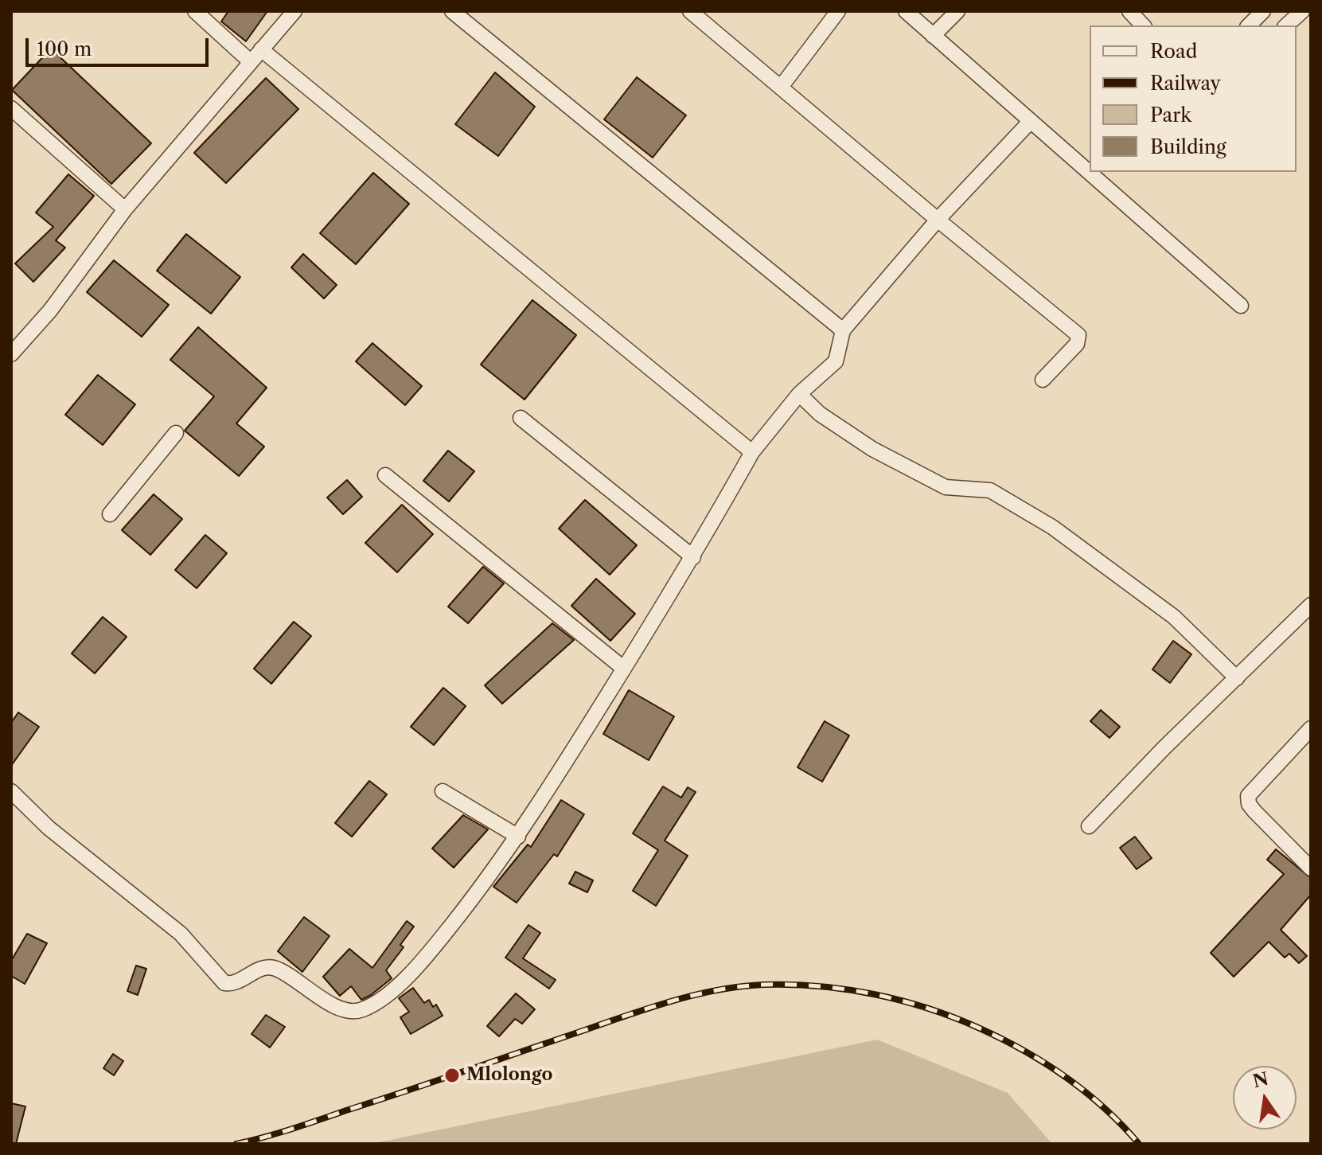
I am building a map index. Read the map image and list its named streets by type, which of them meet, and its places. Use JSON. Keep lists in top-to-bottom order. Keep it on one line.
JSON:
{"places":["Mlolongo"],"legend":["Road","Railway","Park","Building"],"scale_bar":"100 m","north":"top"}
